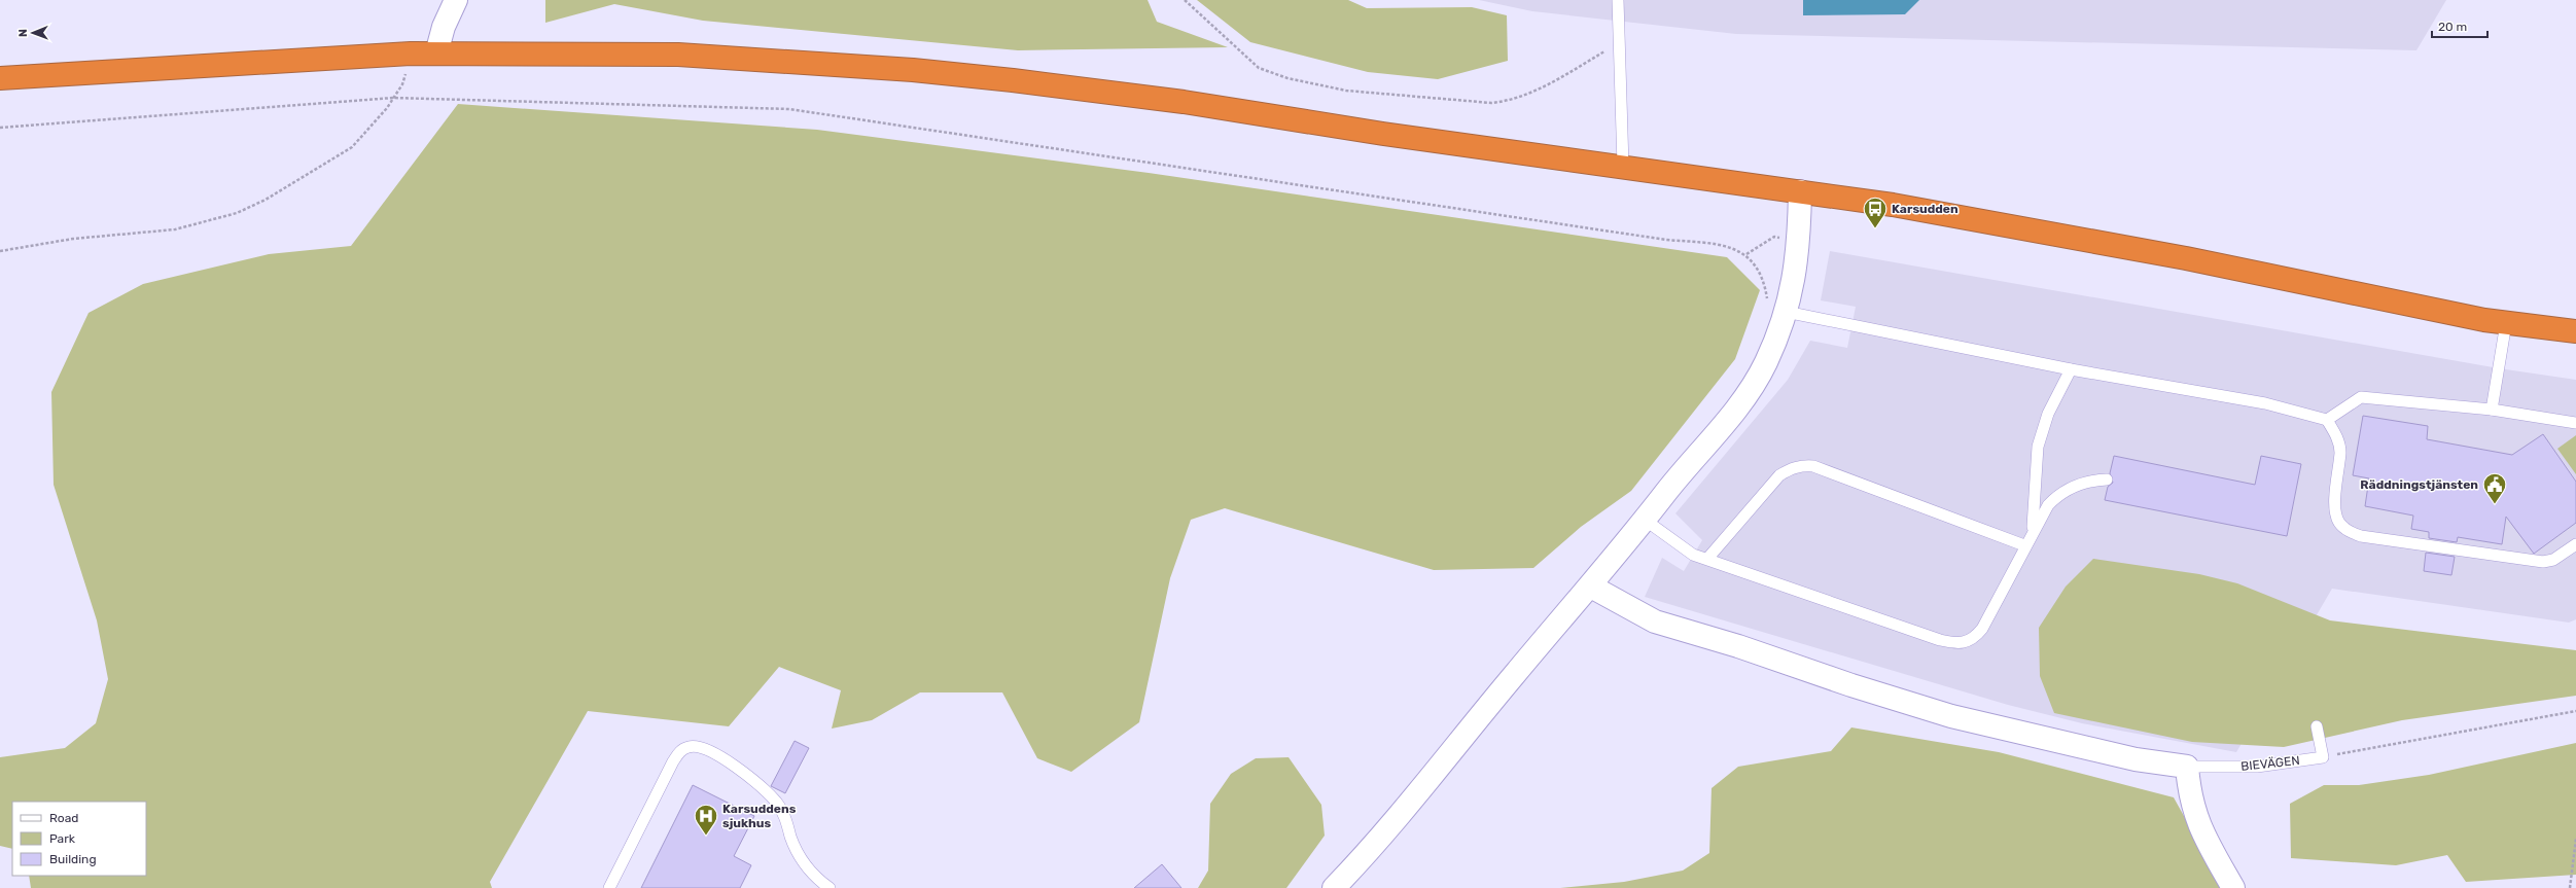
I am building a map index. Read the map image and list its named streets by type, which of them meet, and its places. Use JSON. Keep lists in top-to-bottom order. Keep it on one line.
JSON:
{"streets":{"lane":["BIEVÄGEN"]},"places":{"bus stop":["Karsudden"],"public building":["Räddningstjänsten"],"hospital":["Karsuddens sjukhus"]},"legend":["Road","Park","Building"],"scale_bar":"20 m","north":"left"}
